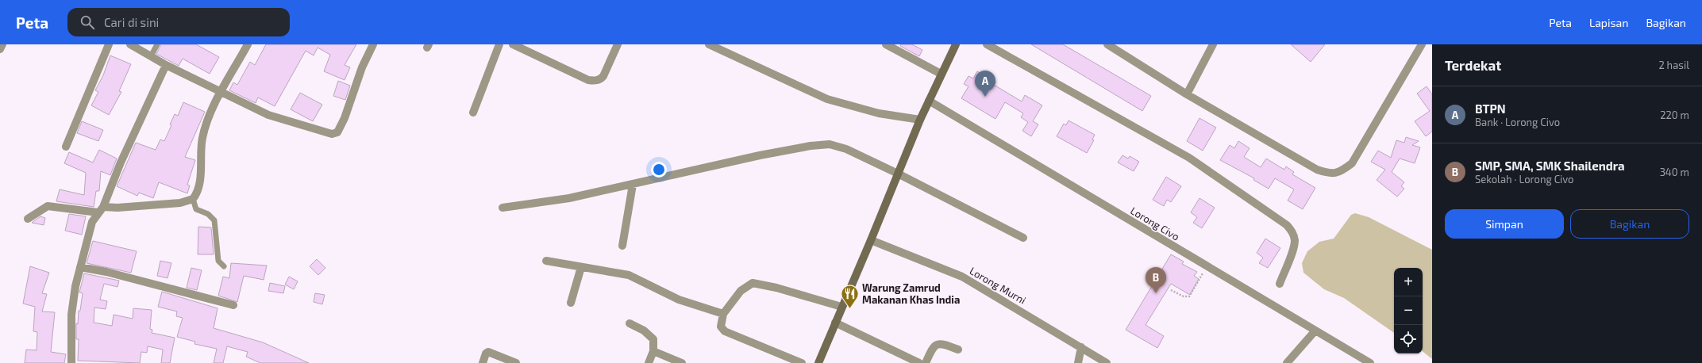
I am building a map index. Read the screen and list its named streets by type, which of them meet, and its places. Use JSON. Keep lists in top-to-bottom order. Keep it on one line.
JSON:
{"streets":{"street":["Lorong Civo","Lorong Murni"]},"places":{"restaurant":["Warung Zamrud Makanan Khas India"]},"page":{"header":"Peta","search":"Cari di sini","nav":["Peta","Lapisan","Bagikan"],"heading":["Terdekat","2 hasil"],"pins":["A","B"],"list":[{"mark":"A","name":"BTPN","note":"Bank · Lorong Civo","value":"220 m"},{"mark":"B","name":"SMP, SMA, SMK Shailendra","note":"Sekolah · Lorong Civo","value":"340 m"}],"buttons":["Simpan","Bagikan"],"map_buttons":["+","−"]}}
